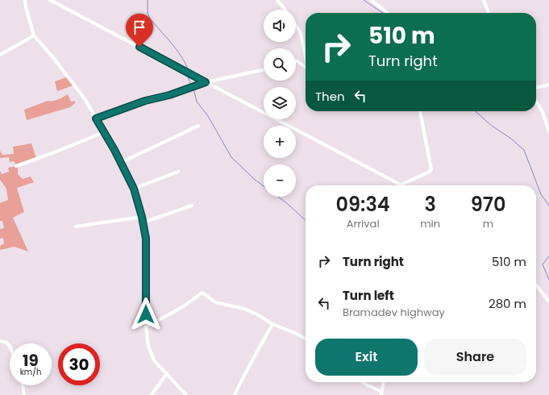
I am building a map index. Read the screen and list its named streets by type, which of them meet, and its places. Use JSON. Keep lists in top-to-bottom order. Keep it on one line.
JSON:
{"page":{"map_buttons":["+","−"],"turn":["510 m","Turn right"],"then":"Then","eta":["09:34","Arrival","3","min","970","m"],"list":[{"name":"Turn right","value":"510 m"},{"name":"Turn left","note":"Bramadev highway","value":"280 m"}],"buttons":["Exit","Share"],"speed":"19 km/h","limit":"30"}}
